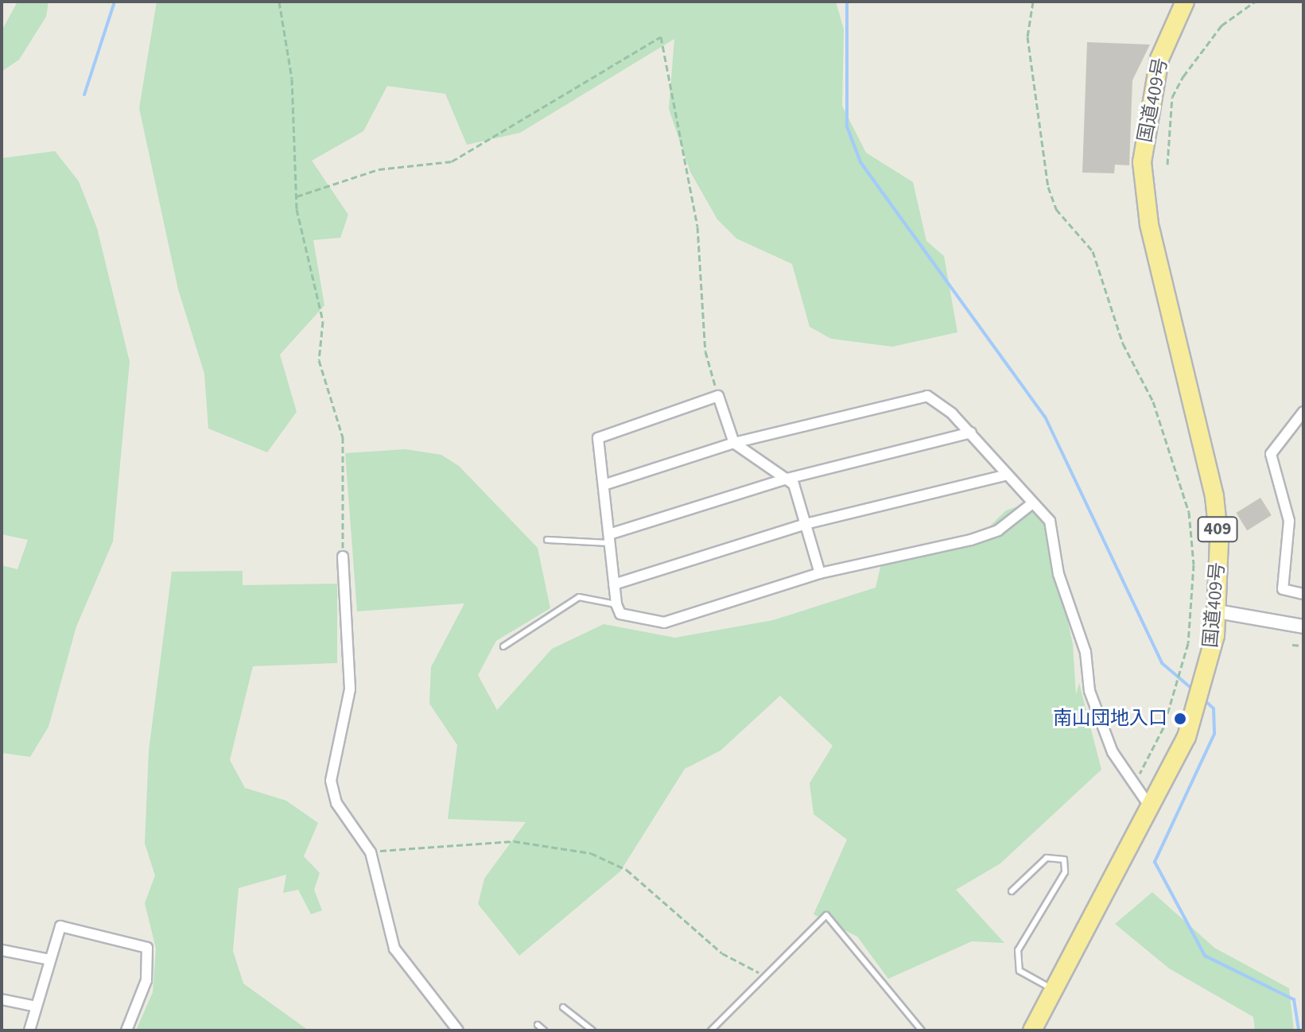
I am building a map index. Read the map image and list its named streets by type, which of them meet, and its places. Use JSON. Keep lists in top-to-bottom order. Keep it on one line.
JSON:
{"streets":{"highway":["国道409号","409"]},"places":["南山団地入口"]}
